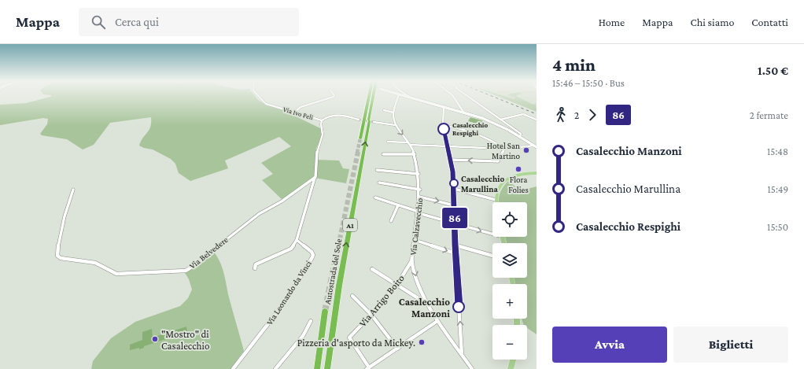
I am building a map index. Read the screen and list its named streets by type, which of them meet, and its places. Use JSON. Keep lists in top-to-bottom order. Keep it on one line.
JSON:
{"streets":{"highway":["A1","Autostrada del Sole"],"street":["Via Ivo Peli","Via Calzavecchio","Via Belvedere","Via Leonardo da Vinci","Via Arrigo Boito"]},"crossings":[["Via Calzavecchio","Via Arrigo Boito"]],"one_way":["Autostrada del Sole"],"places":["Casalecchio Respighi","Hotel San Martino","Flora Folies","Casalecchio Marullina","Casalecchio Manzoni","\"Mostro\" di Casalecchio","Pizzeria d'asporto da Mickey."],"lines":["bus line 86"],"page":{"header":"Mappa","search":"Cerca qui","nav":["Home","Mappa","Chi siamo","Contatti"],"on_map":"86","heading":["4 min","15:46 – 15:50 · Bus","1.50 €"],"legs":["2","86","2 fermate"],"list":[{"name":"Casalecchio Manzoni","value":"15:48"},{"name":"Casalecchio Marullina","value":"15:49"},{"name":"Casalecchio Respighi","value":"15:50"}],"map_buttons":["+","−"],"buttons":["Avvia","Biglietti"]}}
